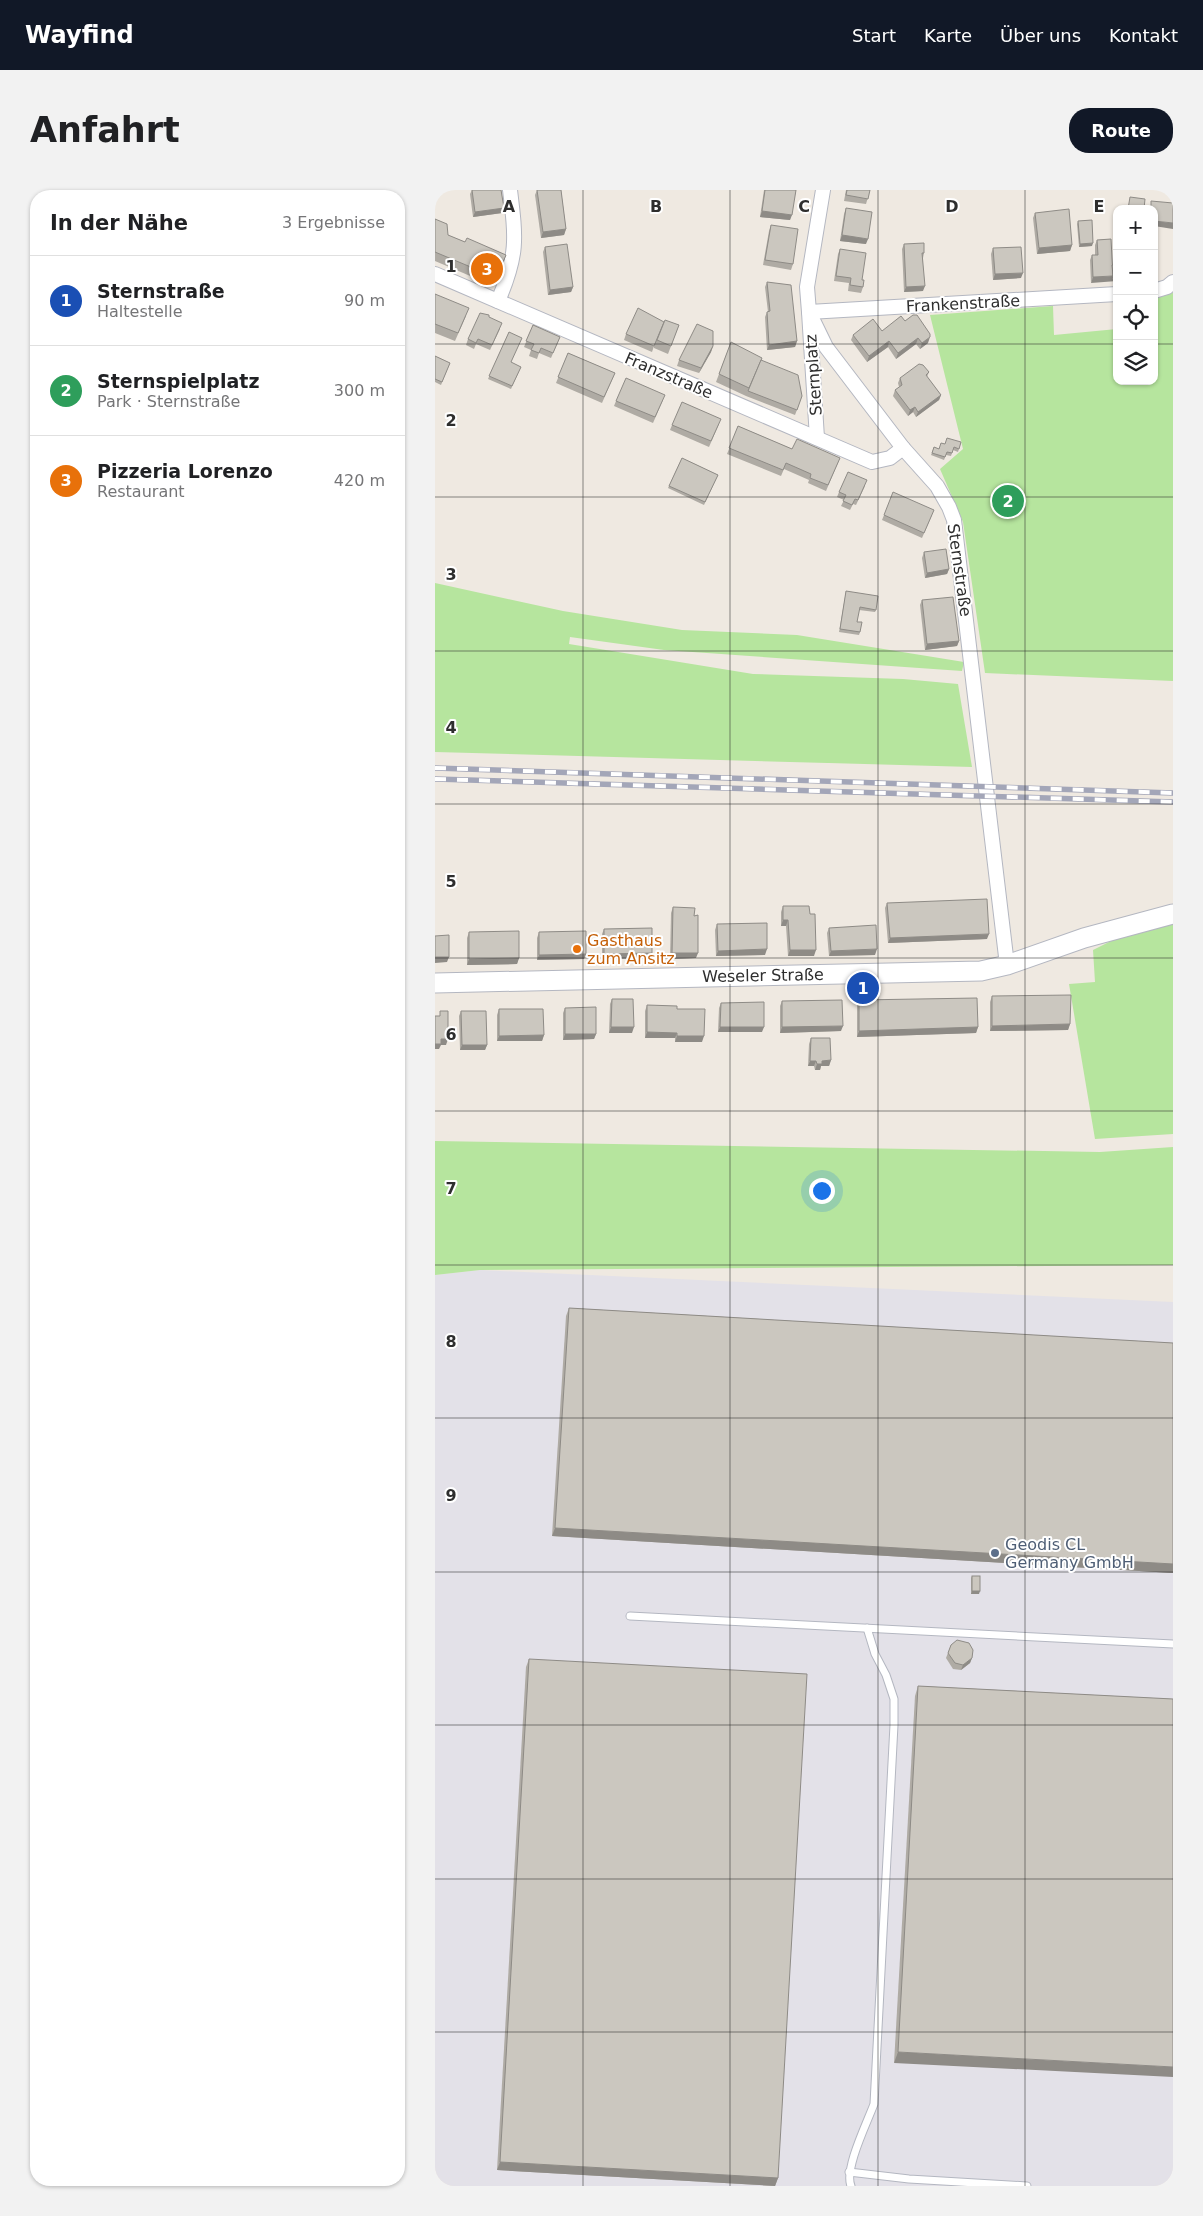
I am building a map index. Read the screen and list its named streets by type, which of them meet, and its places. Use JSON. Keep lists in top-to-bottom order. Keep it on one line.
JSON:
{"streets":{"main road":["Weseler Straße"],"street":["Frankenstraße","Franzstraße","Sternplatz","Sternstraße"]},"crossings":[["Frankenstraße","Sternplatz"],["Frankenstraße","Sternstraße"],["Franzstraße","Sternplatz"],["Franzstraße","Sternstraße"],["Sternplatz","Sternstraße"],["Sternstraße","Weseler Straße"]],"places":["Gasthaus zum Ansitz","Geodis CL Germany GmbH"],"page":{"header":"Wayfind","nav":["Start","Karte","Über uns","Kontakt"],"buttons":"Route","title":"Anfahrt","heading":["In der Nähe","3 Ergebnisse"],"map_buttons":["+","−"],"pins":["3","2","1"],"list":[{"mark":"1","name":"Sternstraße","note":"Haltestelle","value":"90 m"},{"mark":"2","name":"Sternspielplatz","note":"Park · Sternstraße","value":"300 m"},{"mark":"3","name":"Pizzeria Lorenzo","note":"Restaurant","value":"420 m"}]},"grid":{"columns":["A","B","C","D","E"],"rows":["1","2","3","4","5","6","7","8","9"]}}
